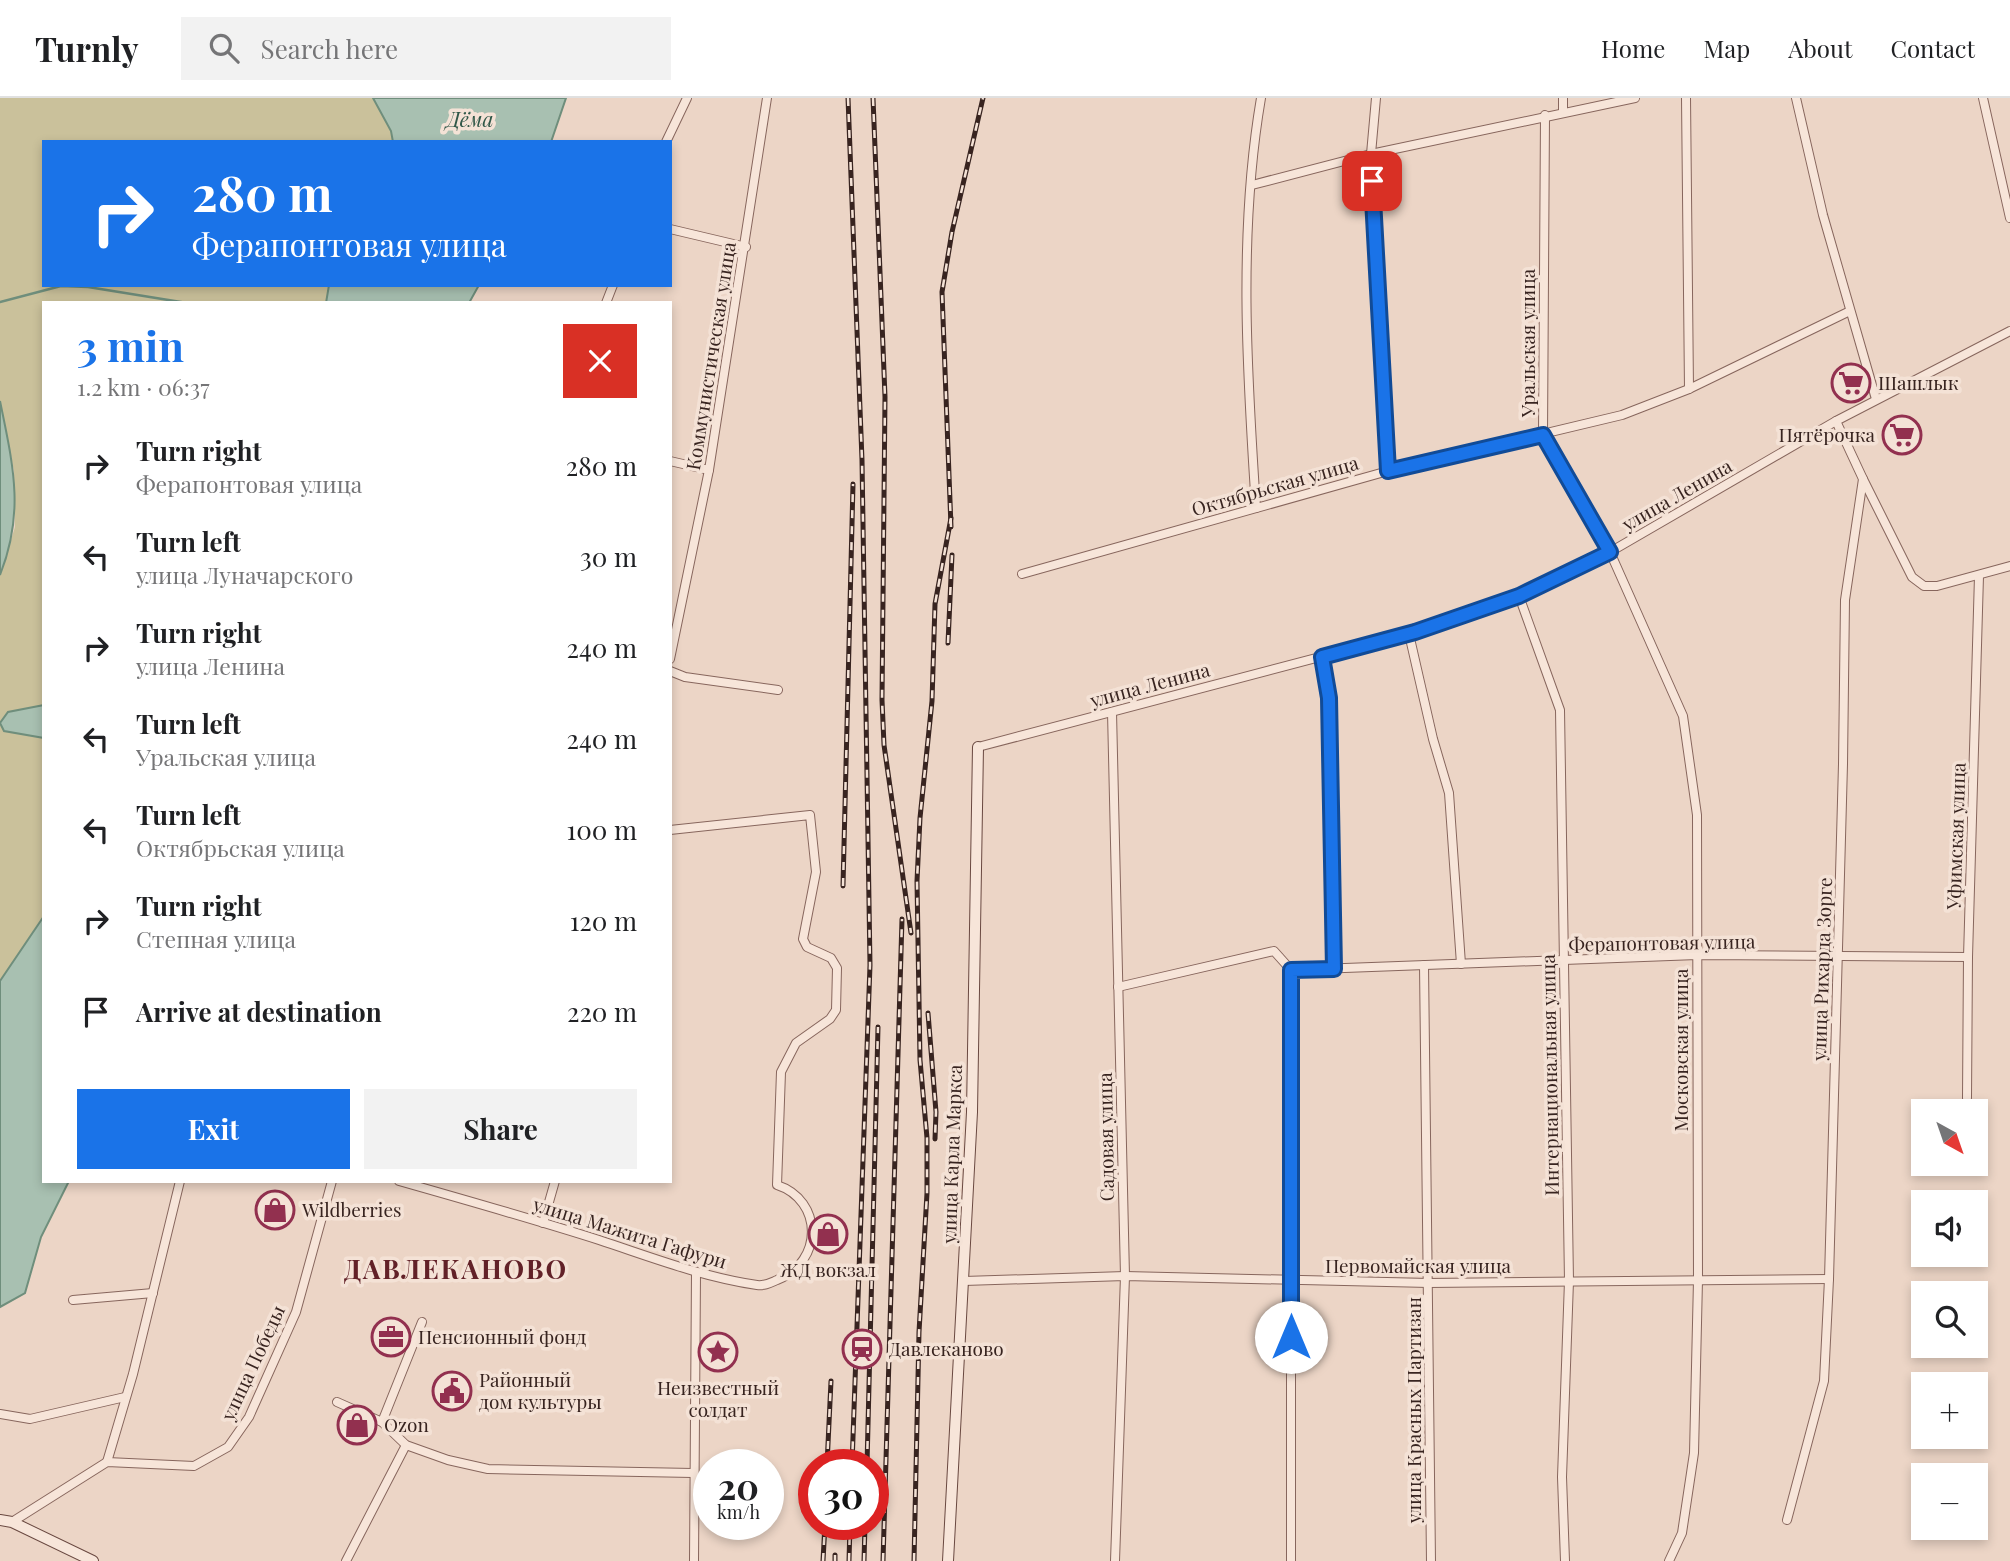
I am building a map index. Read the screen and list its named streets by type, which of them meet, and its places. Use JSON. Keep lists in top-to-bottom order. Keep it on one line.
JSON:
{"streets":{"street":["Уральская улица","Коммунистическая улица","Октябрьская улица","улица Ленина","Уфимская улица","Ферапонтовая улица","улица Рихарда Зорге","Московская улица","Интернациональная улица","Садовая улица","улица Карла Маркса","улица Мажита Гафури","Первомайская улица","улица Победы","улица Красных Партизан"]},"crossings":[["Уральская улица","Октябрьская улица"],["Уральская улица","улица Ленина"],["Уральская улица","Московская улица"],["улица Ленина","Московская улица"],["улица Ленина","Интернациональная улица"],["улица Ленина","Садовая улица"],["улица Ленина","улица Карла Маркса"],["Уфимская улица","Ферапонтовая улица"],["Ферапонтовая улица","улица Рихарда Зорге"],["Ферапонтовая улица","Московская улица"],["Ферапонтовая улица","Интернациональная улица"],["Ферапонтовая улица","улица Красных Партизан"],["улица Рихарда Зорге","Первомайская улица"],["Московская улица","Первомайская улица"],["Интернациональная улица","Первомайская улица"],["Садовая улица","Первомайская улица"],["улица Карла Маркса","Первомайская улица"],["Первомайская улица","улица Красных Партизан"]],"districts":["ДАВЛЕКАНОВО"],"water":["Дёма"],"places":{"supermarket":["Шашлык","Пятёрочка"],"shop":["Wildberries","ЖД вокзал","Ozon"],"office":["Пенсионный фонд"],"station":["Давлеканово"],"place":["Неизвестный солдат"],"public building":["Районный дом культуры"]},"north":"bottom right","page":{"header":"Turnly","search":"Search here","nav":["Home","Map","About","Contact"],"turn":["280 m","Ферапонтовая улица"],"heading":["3 min","1.2 km · 06:37"],"list":[{"name":"Turn right","note":"Ферапонтовая улица","value":"280 m"},{"name":"Turn left","note":"улица Луначарского","value":"30 m"},{"name":"Turn right","note":"улица Ленина","value":"240 m"},{"name":"Turn left","note":"Уральская улица","value":"240 m"},{"name":"Turn left","note":"Октябрьская улица","value":"100 m"},{"name":"Turn right","note":"Степная улица","value":"120 m"},{"name":"Arrive at destination","value":"220 m"}],"buttons":["Exit","Share"],"map_buttons":["+","−"],"speed":"20 km/h","limit":"30"}}
